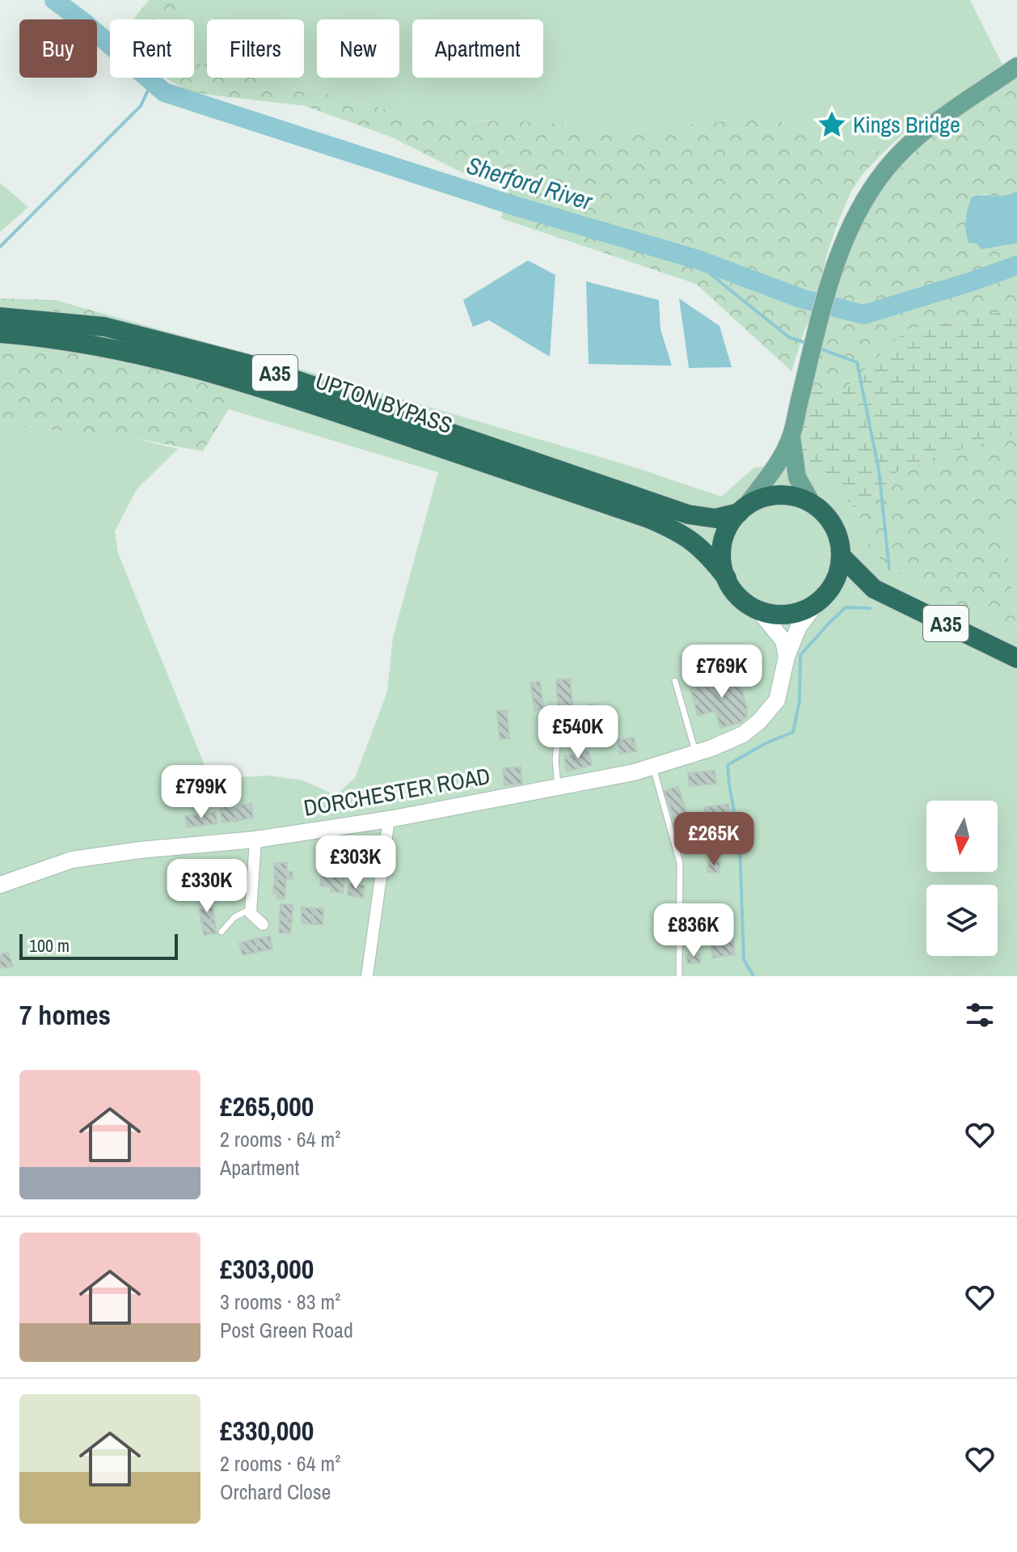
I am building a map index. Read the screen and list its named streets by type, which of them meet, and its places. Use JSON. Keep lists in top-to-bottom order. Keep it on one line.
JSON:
{"streets":{"highway":["A35","UPTON BYPASS"],"main road":["DORCHESTER ROAD"]},"crossings":[["A35","UPTON BYPASS"],["A35","DORCHESTER ROAD"],["UPTON BYPASS","DORCHESTER ROAD"]],"water":["Sherford River"],"places":{"place":["Kings Bridge"]},"scale_bar":"100 m","north":"bottom","page":{"chip":["Buy","Rent","Filters","New","Apartment"],"price":["£769K","£540K","£799K","£265K","£303K","£330K","£836K"],"scale":"100 m","heading":"7 homes","list":[{"name":"£265,000","note":"2 rooms · 64 m² · Apartment"},{"name":"£303,000","note":"3 rooms · 83 m² · Post Green Road"},{"name":"£330,000","note":"2 rooms · 64 m² · Orchard Close"}]}}
